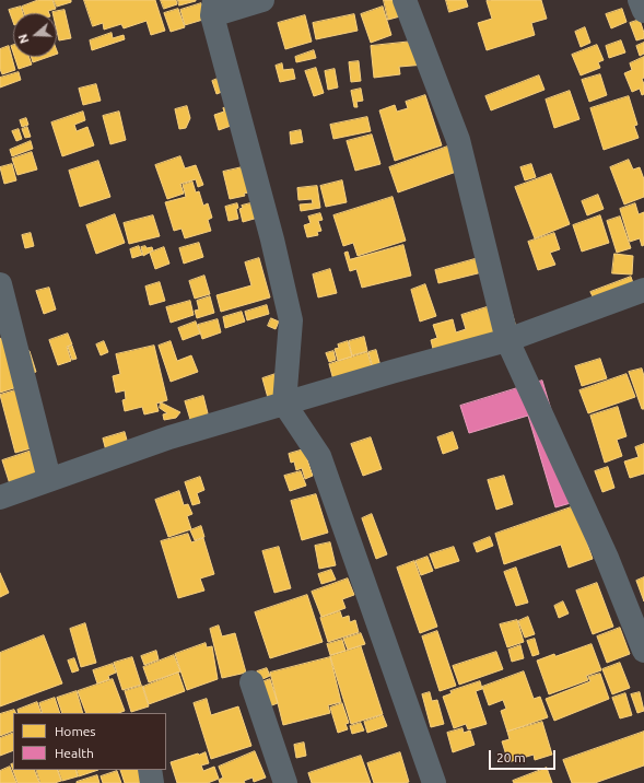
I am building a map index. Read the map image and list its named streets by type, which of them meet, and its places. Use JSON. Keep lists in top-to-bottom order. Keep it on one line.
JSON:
{"legend":["Homes","Health"],"scale_bar":"20 m","north":"left"}
